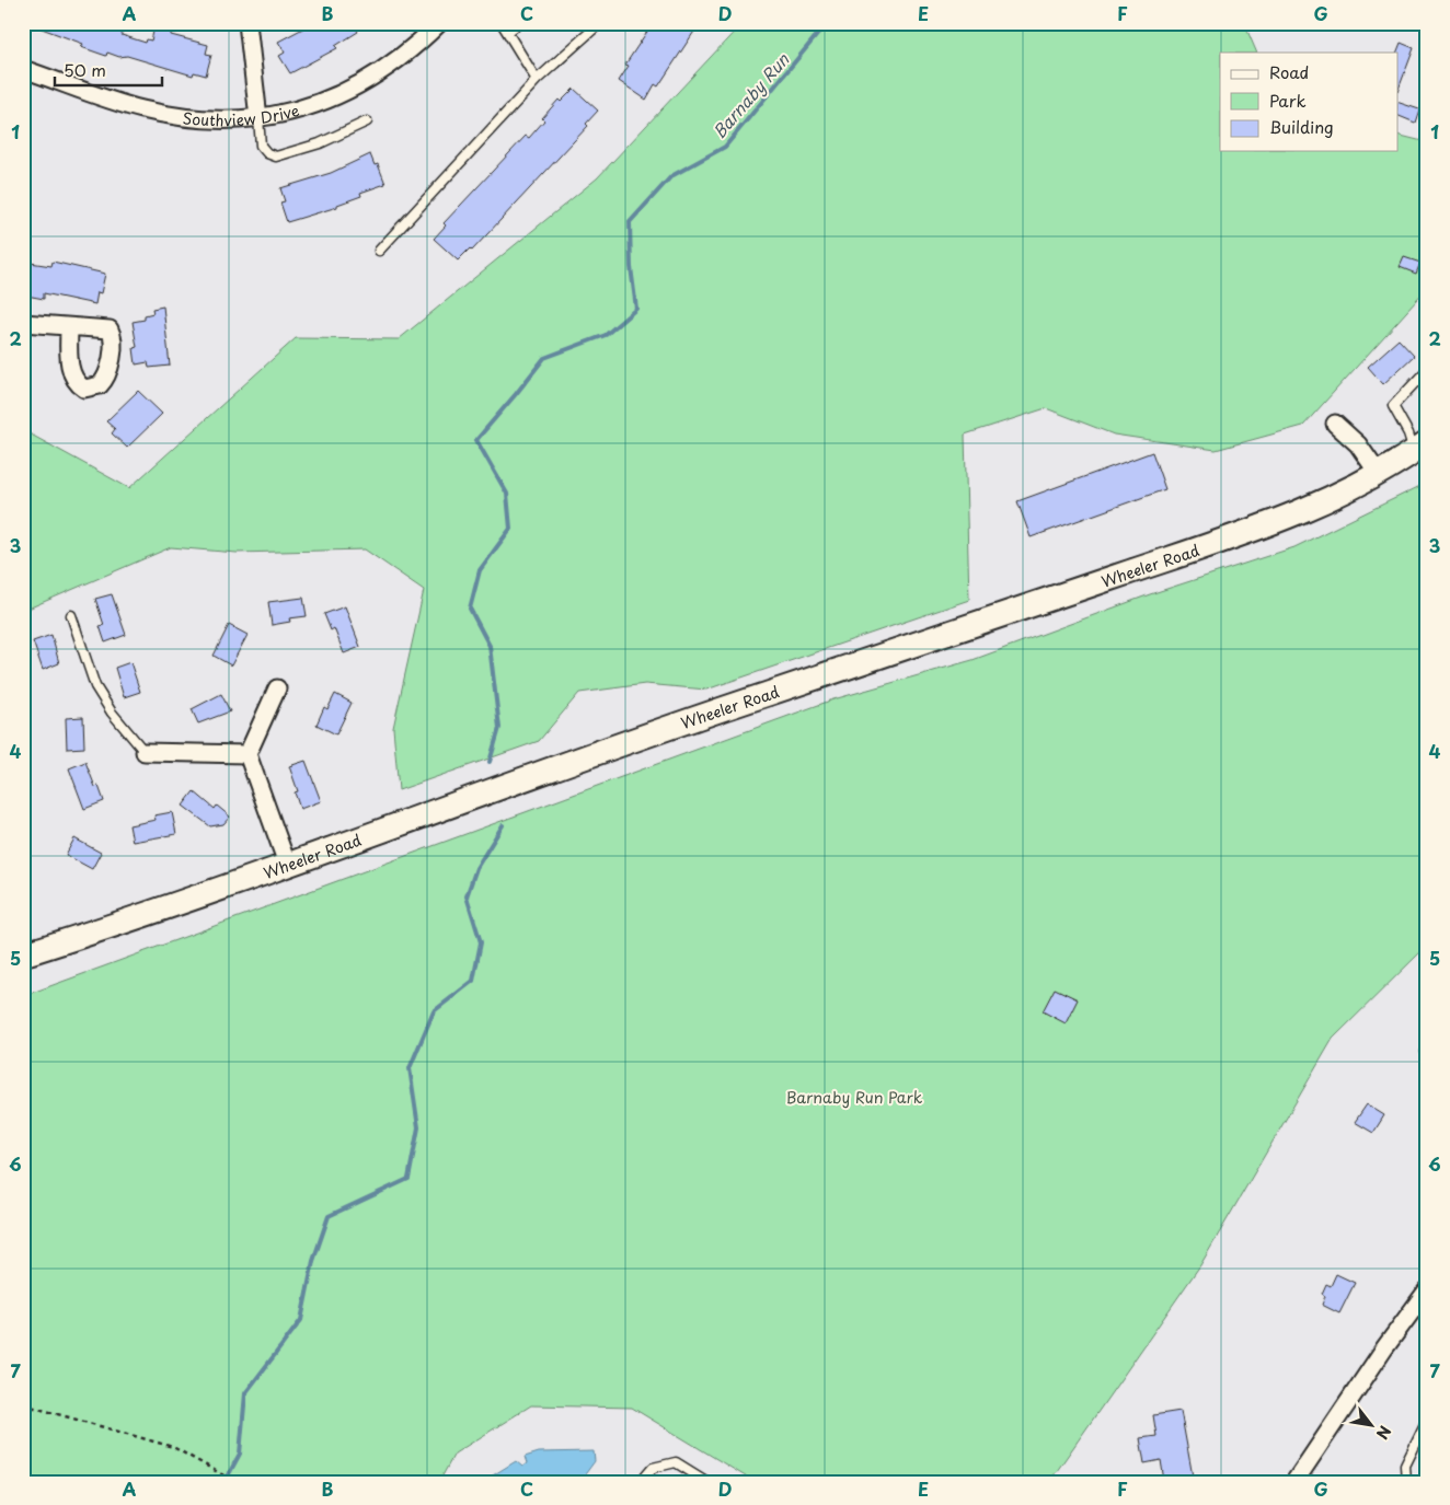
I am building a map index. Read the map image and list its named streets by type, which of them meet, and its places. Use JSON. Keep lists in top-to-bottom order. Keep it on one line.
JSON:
{"streets":{"main road":["Wheeler Road"],"street":["Southview Drive"]},"water":["Barnaby Run"],"parks":["Barnaby Run Park"],"legend":["Road","Park","Building"],"scale_bar":"50 m","north":"bottom right","grid":{"columns":["A","B","C","D","E","F","G"],"rows":["1","2","3","4","5","6","7"]}}
